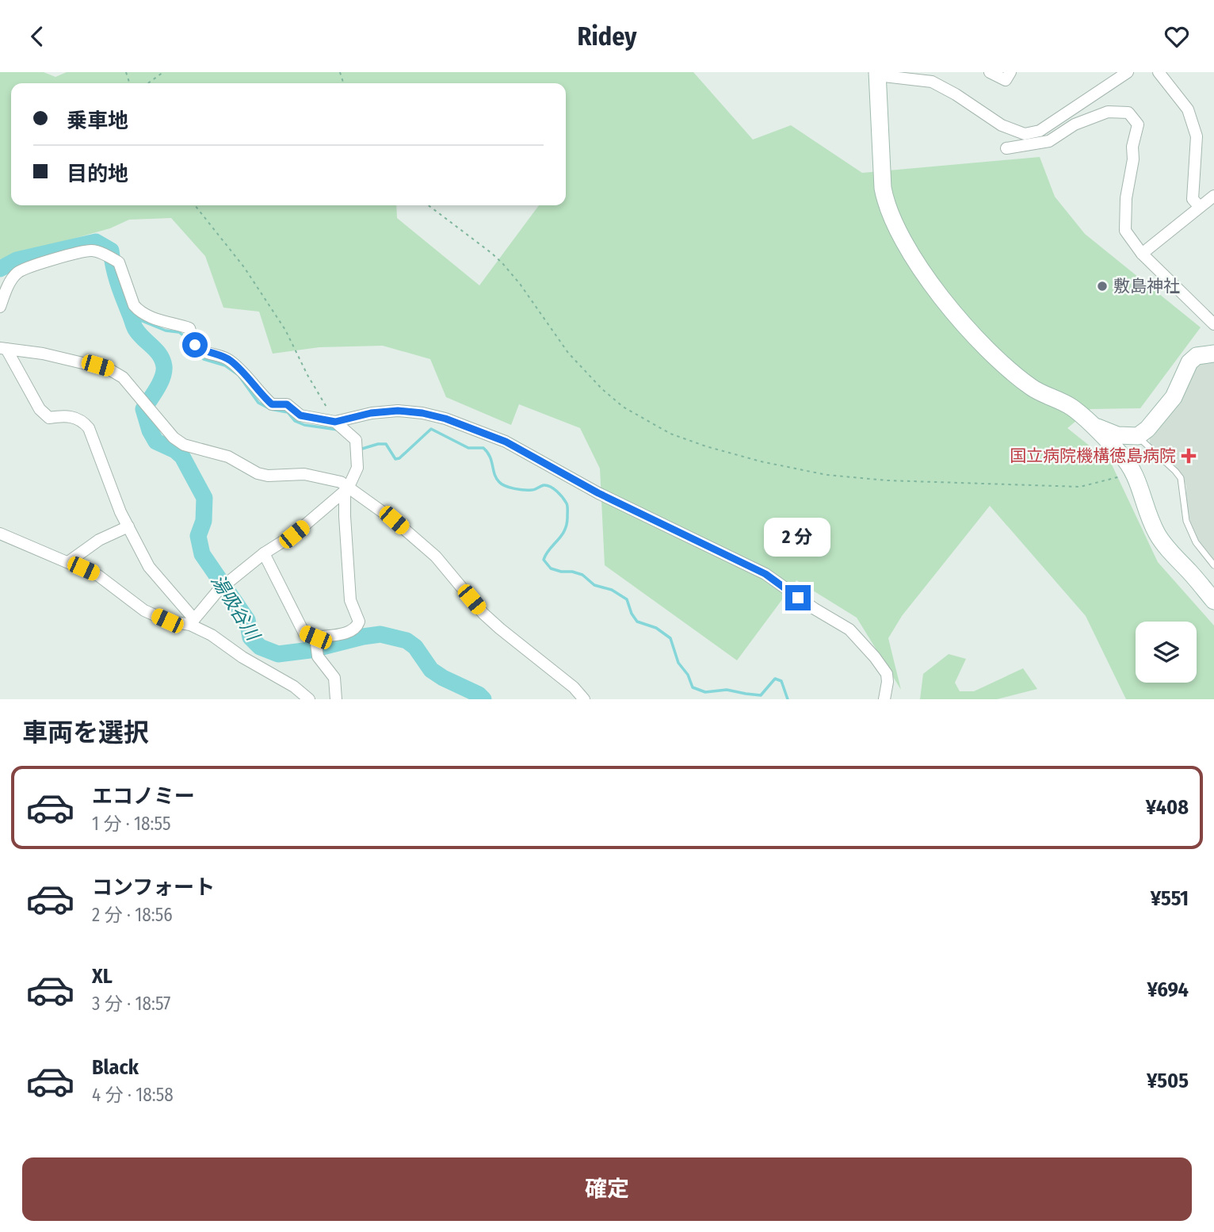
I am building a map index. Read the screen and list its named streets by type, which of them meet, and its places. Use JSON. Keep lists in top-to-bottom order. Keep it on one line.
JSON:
{"water":["湯吸谷川"],"places":{"other":["敷島神社"],"health":["国立病院機構徳島病院"]},"page":{"header":"Ridey","banner":["乗車地","目的地"],"bubble":"2 分","heading":"車両を選択","list":[{"name":"エコノミー","note":"1 分 · 18:55","value":"¥408"},{"name":"コンフォート","note":"2 分 · 18:56","value":"¥551"},{"name":"XL","note":"3 分 · 18:57","value":"¥694"},{"name":"Black","note":"4 分 · 18:58","value":"¥505"}],"buttons":"確定"}}
